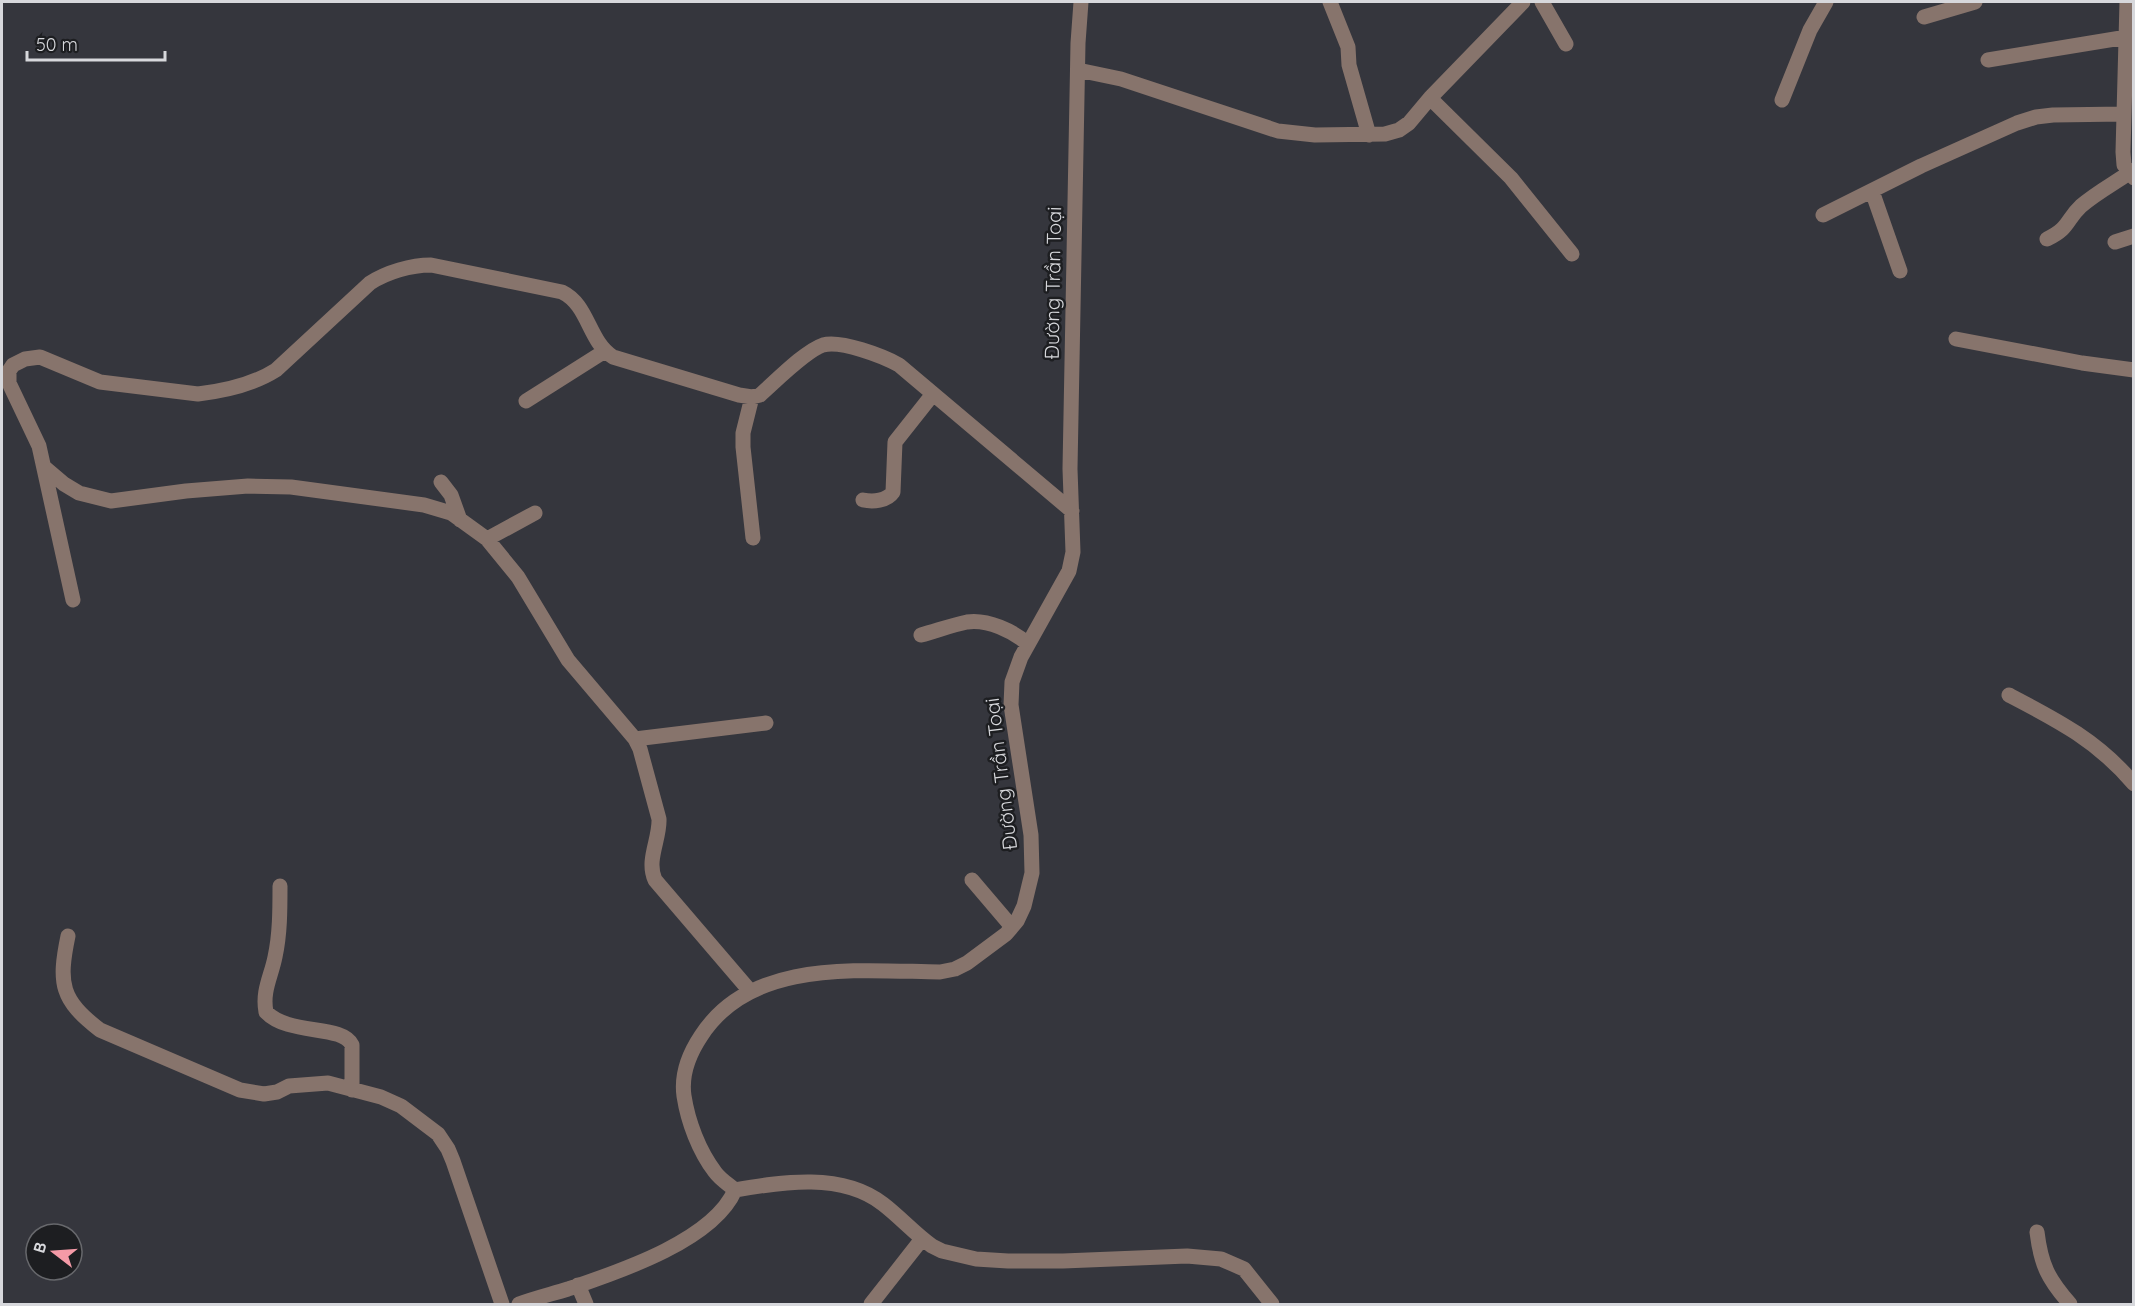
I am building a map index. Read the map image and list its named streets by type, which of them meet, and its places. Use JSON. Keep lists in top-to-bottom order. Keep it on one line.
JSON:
{"streets":{"street":["Đường Trần Toại"]},"scale_bar":"50 m","north":"left"}
